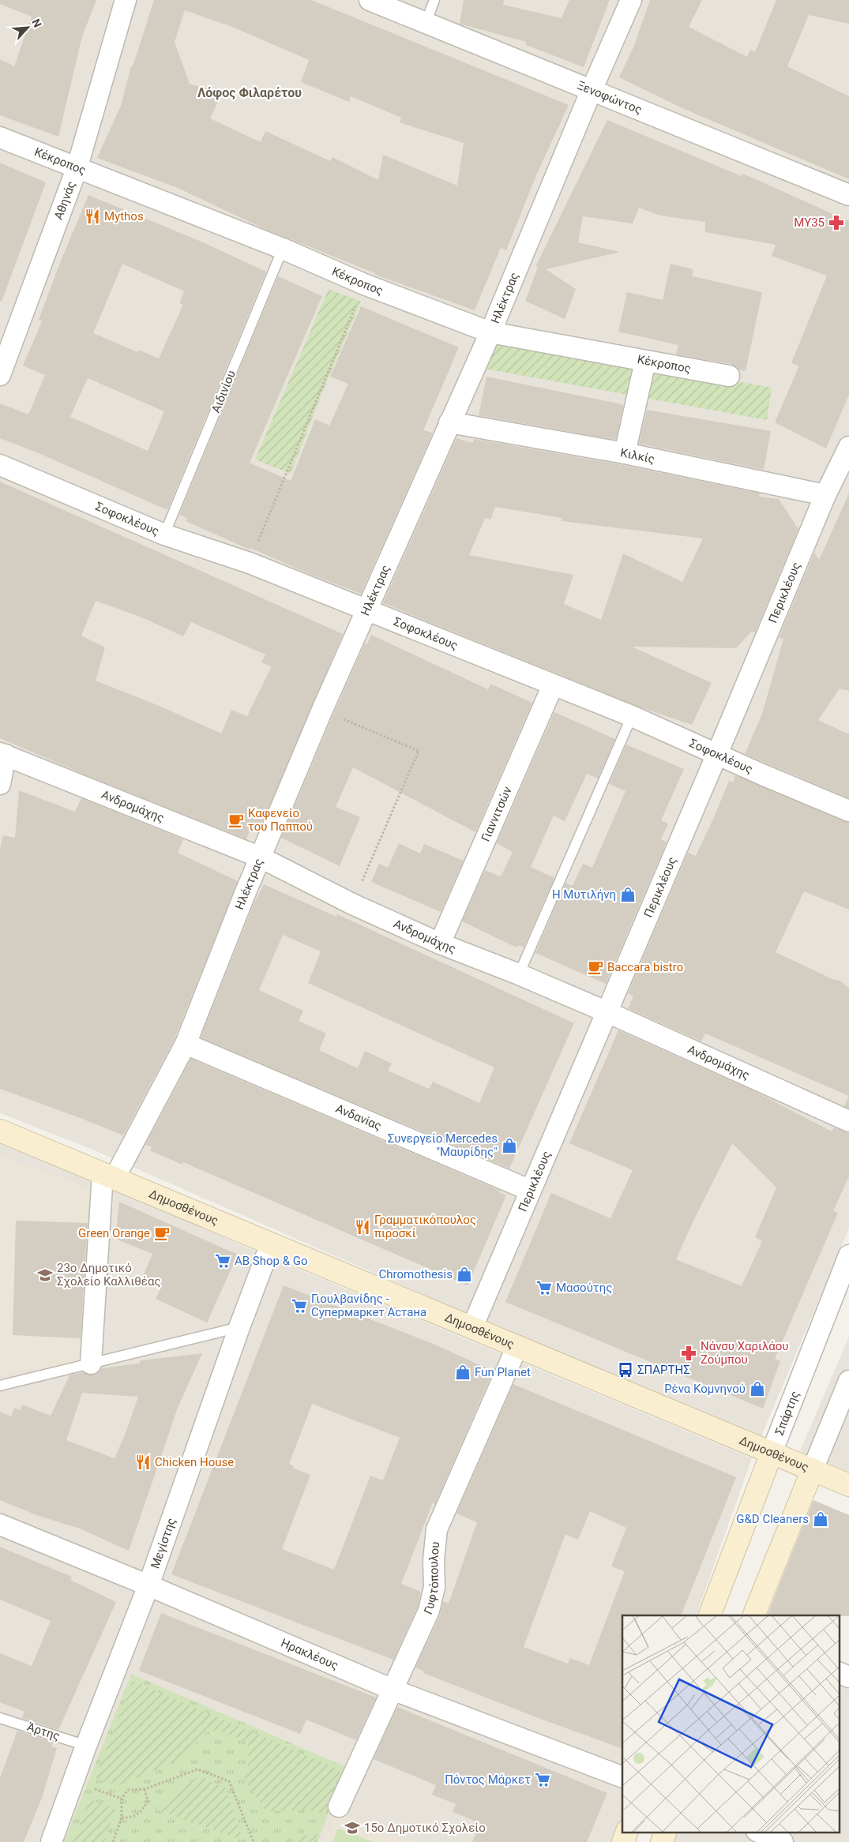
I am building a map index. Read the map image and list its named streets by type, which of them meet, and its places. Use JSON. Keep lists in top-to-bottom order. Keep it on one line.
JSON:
{"streets":{"street":["Ξενοφώντος","Κέκροπος","Αθηνάς","Ηλέκτρας","Κιλκίς","Σοφοκλέους","Περικλέους","Ανδρομάχης","Γιαννιτσών","Ανδανiας","Δημοσθένους","Σπάρτης","Μεγίστης","Γυφτόπουλου","Ηρακλέους"],"lane":["Αιδινίου","Άρτης"]},"crossings":[["Ξενοφώντος","Ηλέκτρας"],["Κέκροπος","Αθηνάς"],["Κέκροπος","Ηλέκτρας"],["Κέκροπος","Αιδινίου"],["Ηλέκτρας","Κιλκίς"],["Ηλέκτρας","Σοφοκλέους"],["Ηλέκτρας","Ανδρομάχης"],["Ηλέκτρας","Ανδανiας"],["Ηλέκτρας","Δημοσθένους"],["Αιδινίου","Σοφοκλέους"],["Κιλκίς","Περικλέους"],["Σοφοκλέους","Περικλέους"],["Σοφοκλέους","Γιαννιτσών"],["Περικλέους","Ανδρομάχης"],["Περικλέους","Ανδανiας"],["Περικλέους","Δημοσθένους"],["Ανδρομάχης","Γιαννιτσών"],["Δημοσθένους","Σπάρτης"],["Δημοσθένους","Μεγίστης"],["Δημοσθένους","Γυφτόπουλου"],["Μεγίστης","Ηρακλέους"],["Μεγίστης","Άρτης"],["Γυφτόπουλου","Ηρακλέους"]],"districts":["Λόφος Φιλαρέτου"],"places":{"restaurant":["Mythos","Γραμματικόπουλος πιροσκί","Chicken House"],"pharmacy":["MY35","Νάνσυ Χαριλάου Ζούμπου"],"cafe":["Καφενείο του Παππού","Baccara bistro","Green Orange"],"shop":["Η Μυτιλήνη","Συνεργείο Mercedes \"Μαυρίδης\"","Chromothesis","Fun Planet","Ρένα Κομνηνού","G&D Cleaners"],"supermarket":["AB Shop & Go","Μασούτης","Γιουλβανίδης - Супермаркет Астана","Πόντος Μάρκετ"],"school or university":["23ο Δημοτικό Σχολείο Καλλιθέας","15ο Δημοτικό Σχολείο"],"bus stop":["ΣΠΑΡΤΗΣ"]},"north":"top right"}
